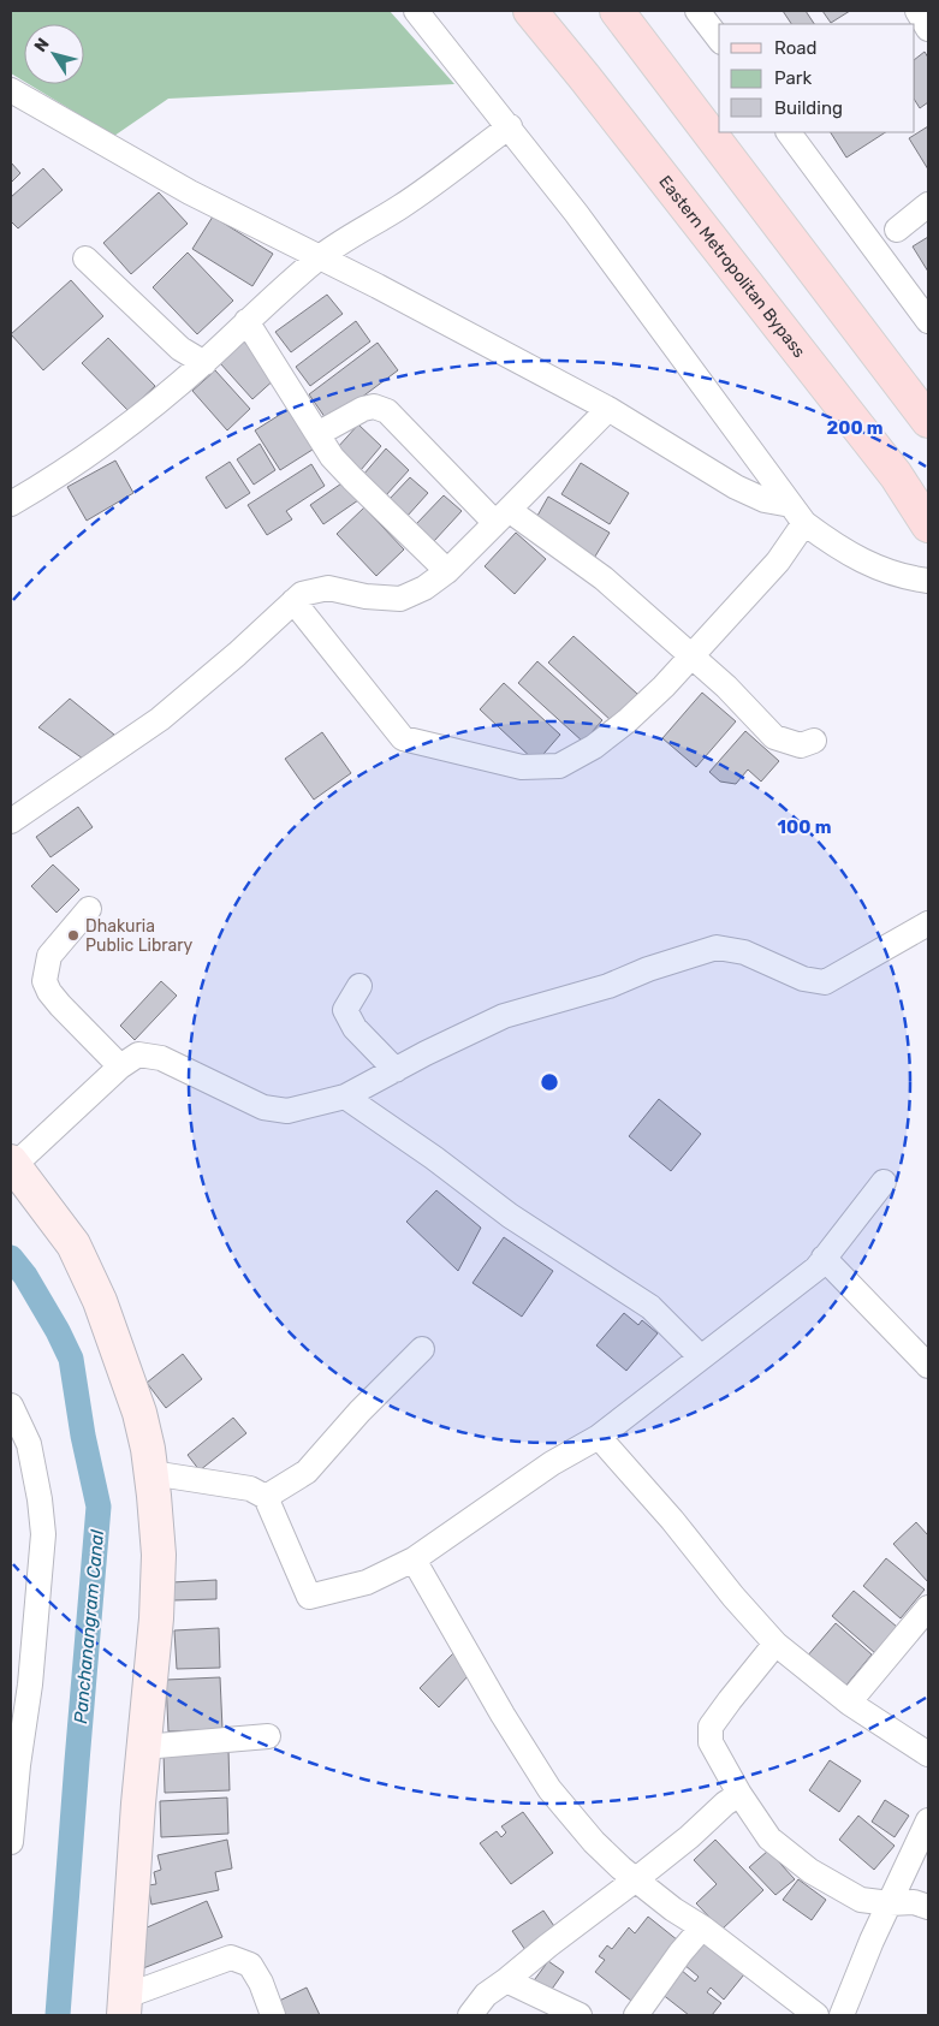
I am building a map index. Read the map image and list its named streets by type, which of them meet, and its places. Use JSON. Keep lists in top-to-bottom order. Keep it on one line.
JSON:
{"streets":{"main road":["Eastern Metropolitan Bypass"]},"water":["Panchanangram Canal"],"places":["Dhakuria Public Library"],"legend":["Road","Park","Building"],"north":"top left","rings":["200 m","100 m"]}
